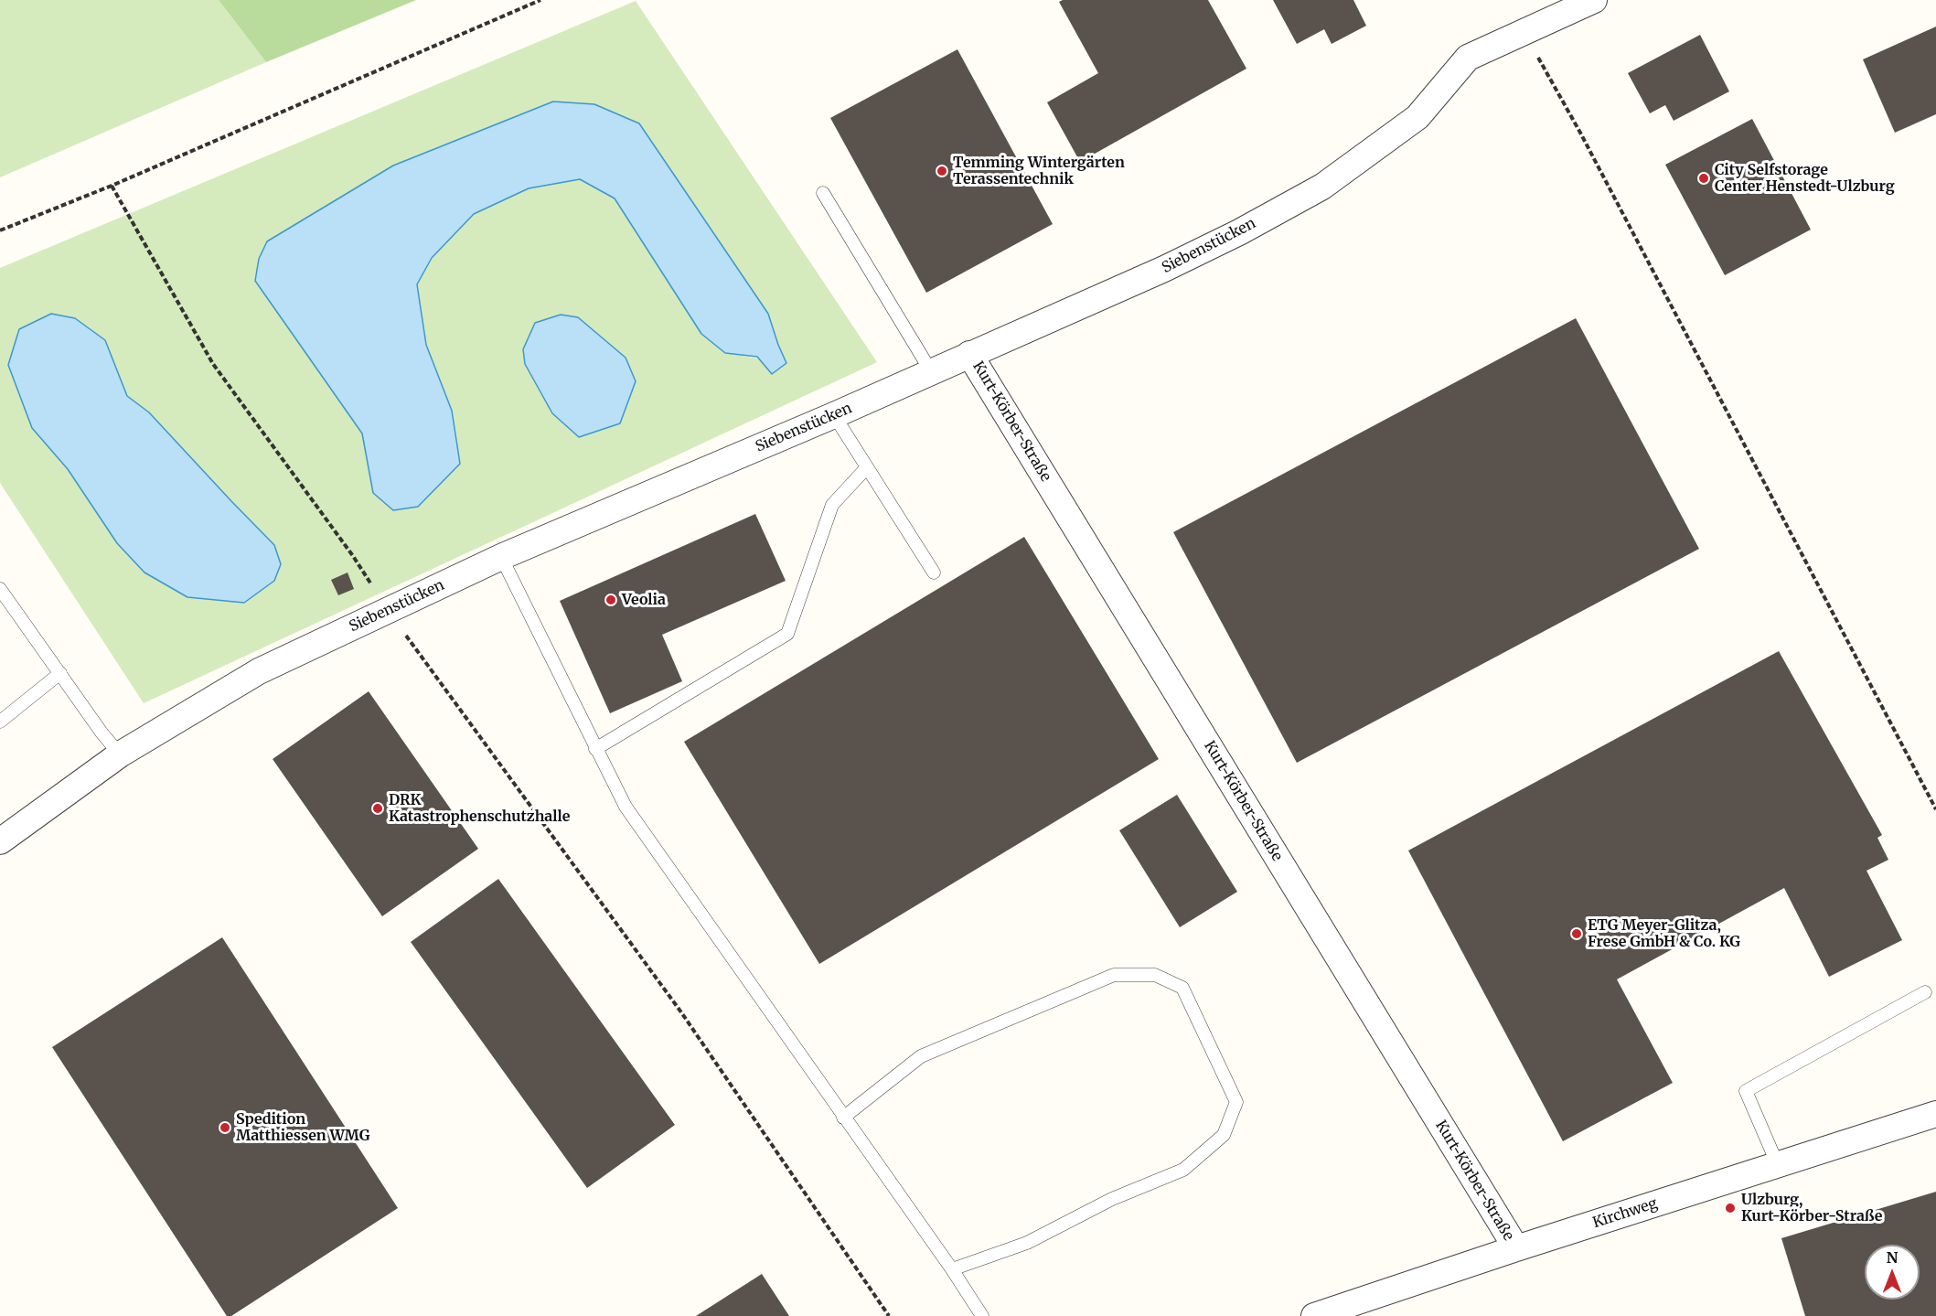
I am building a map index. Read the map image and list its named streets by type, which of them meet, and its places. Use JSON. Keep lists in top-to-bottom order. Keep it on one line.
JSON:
{"streets":{"street":["Siebenstücken","Kurt-Körber-Straße","Kirchweg"]},"crossings":[["Siebenstücken","Kurt-Körber-Straße"],["Kurt-Körber-Straße","Kirchweg"]],"places":["Temming Wintergärten Terassentechnik","City Selfstorage Center Henstedt-Ulzburg","Veolia","DRK Katastrophenschutzhalle","ETG Meyer-Glitza, Frese GmbH & Co. KG","Spedition Matthiessen WMG","Ulzburg, Kurt-Körber-Straße"],"north":"top"}
